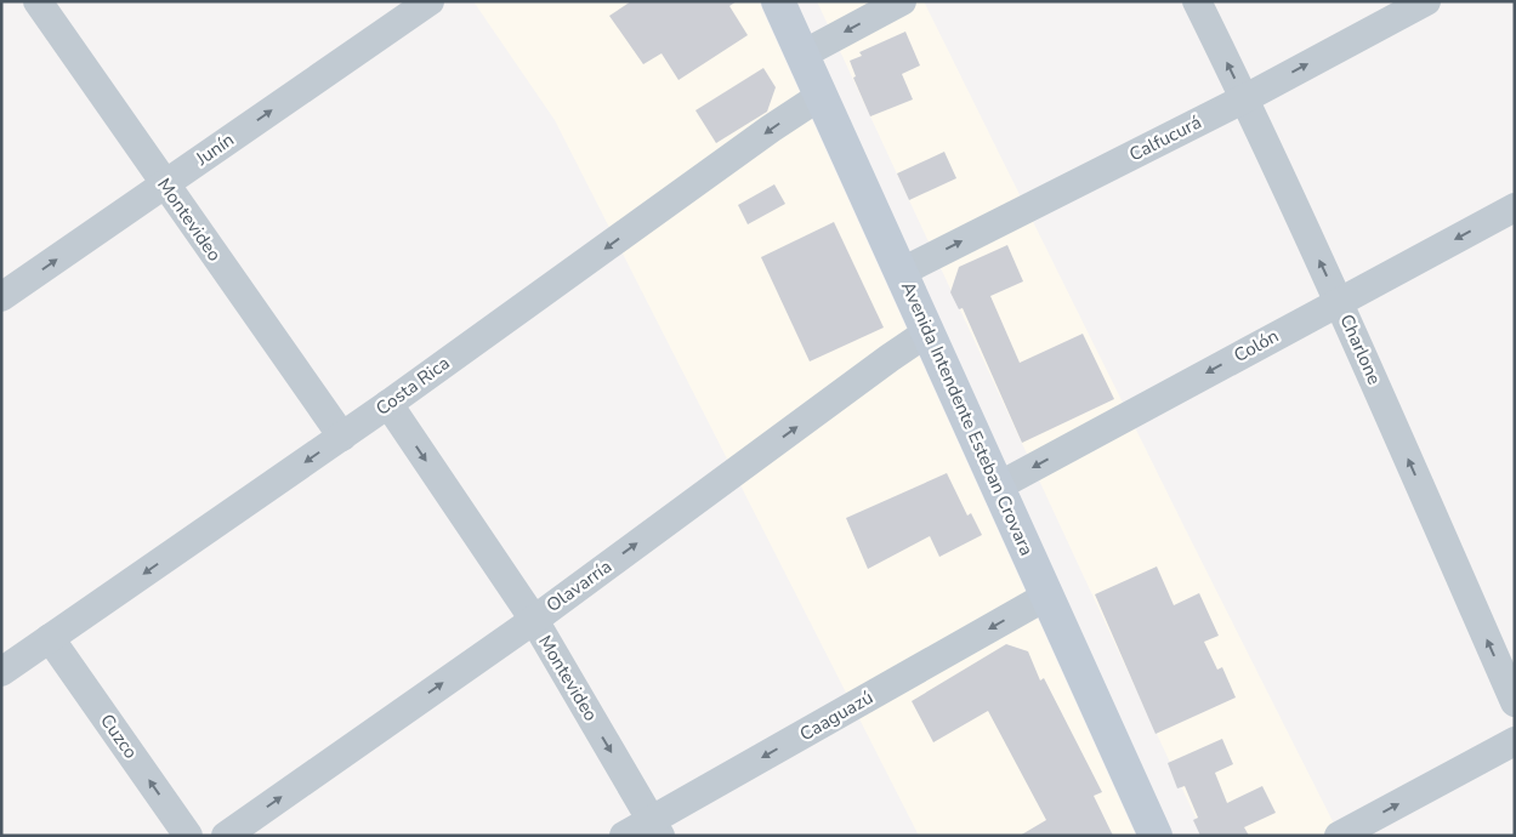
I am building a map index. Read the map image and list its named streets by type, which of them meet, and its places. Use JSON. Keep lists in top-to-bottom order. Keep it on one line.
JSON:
{"streets":{"main road":["Avenida Intendente Esteban Crovara"],"street":["Calfucurá","Junín","Montevideo","Colón","Charlone","Costa Rica","Olavarría","Caaguazú","Cuzco"]},"crossings":[["Calfucurá","Charlone"],["Calfucurá","Avenida Intendente Esteban Crovara"],["Junín","Montevideo"],["Montevideo","Costa Rica"],["Montevideo","Olavarría"],["Montevideo","Caaguazú"],["Colón","Charlone"],["Colón","Avenida Intendente Esteban Crovara"],["Costa Rica","Avenida Intendente Esteban Crovara"],["Costa Rica","Cuzco"],["Avenida Intendente Esteban Crovara","Olavarría"],["Avenida Intendente Esteban Crovara","Caaguazú"]],"one_way":["Calfucurá","Junín","Montevideo","Colón","Charlone","Costa Rica","Olavarría","Caaguazú","Cuzco"]}
